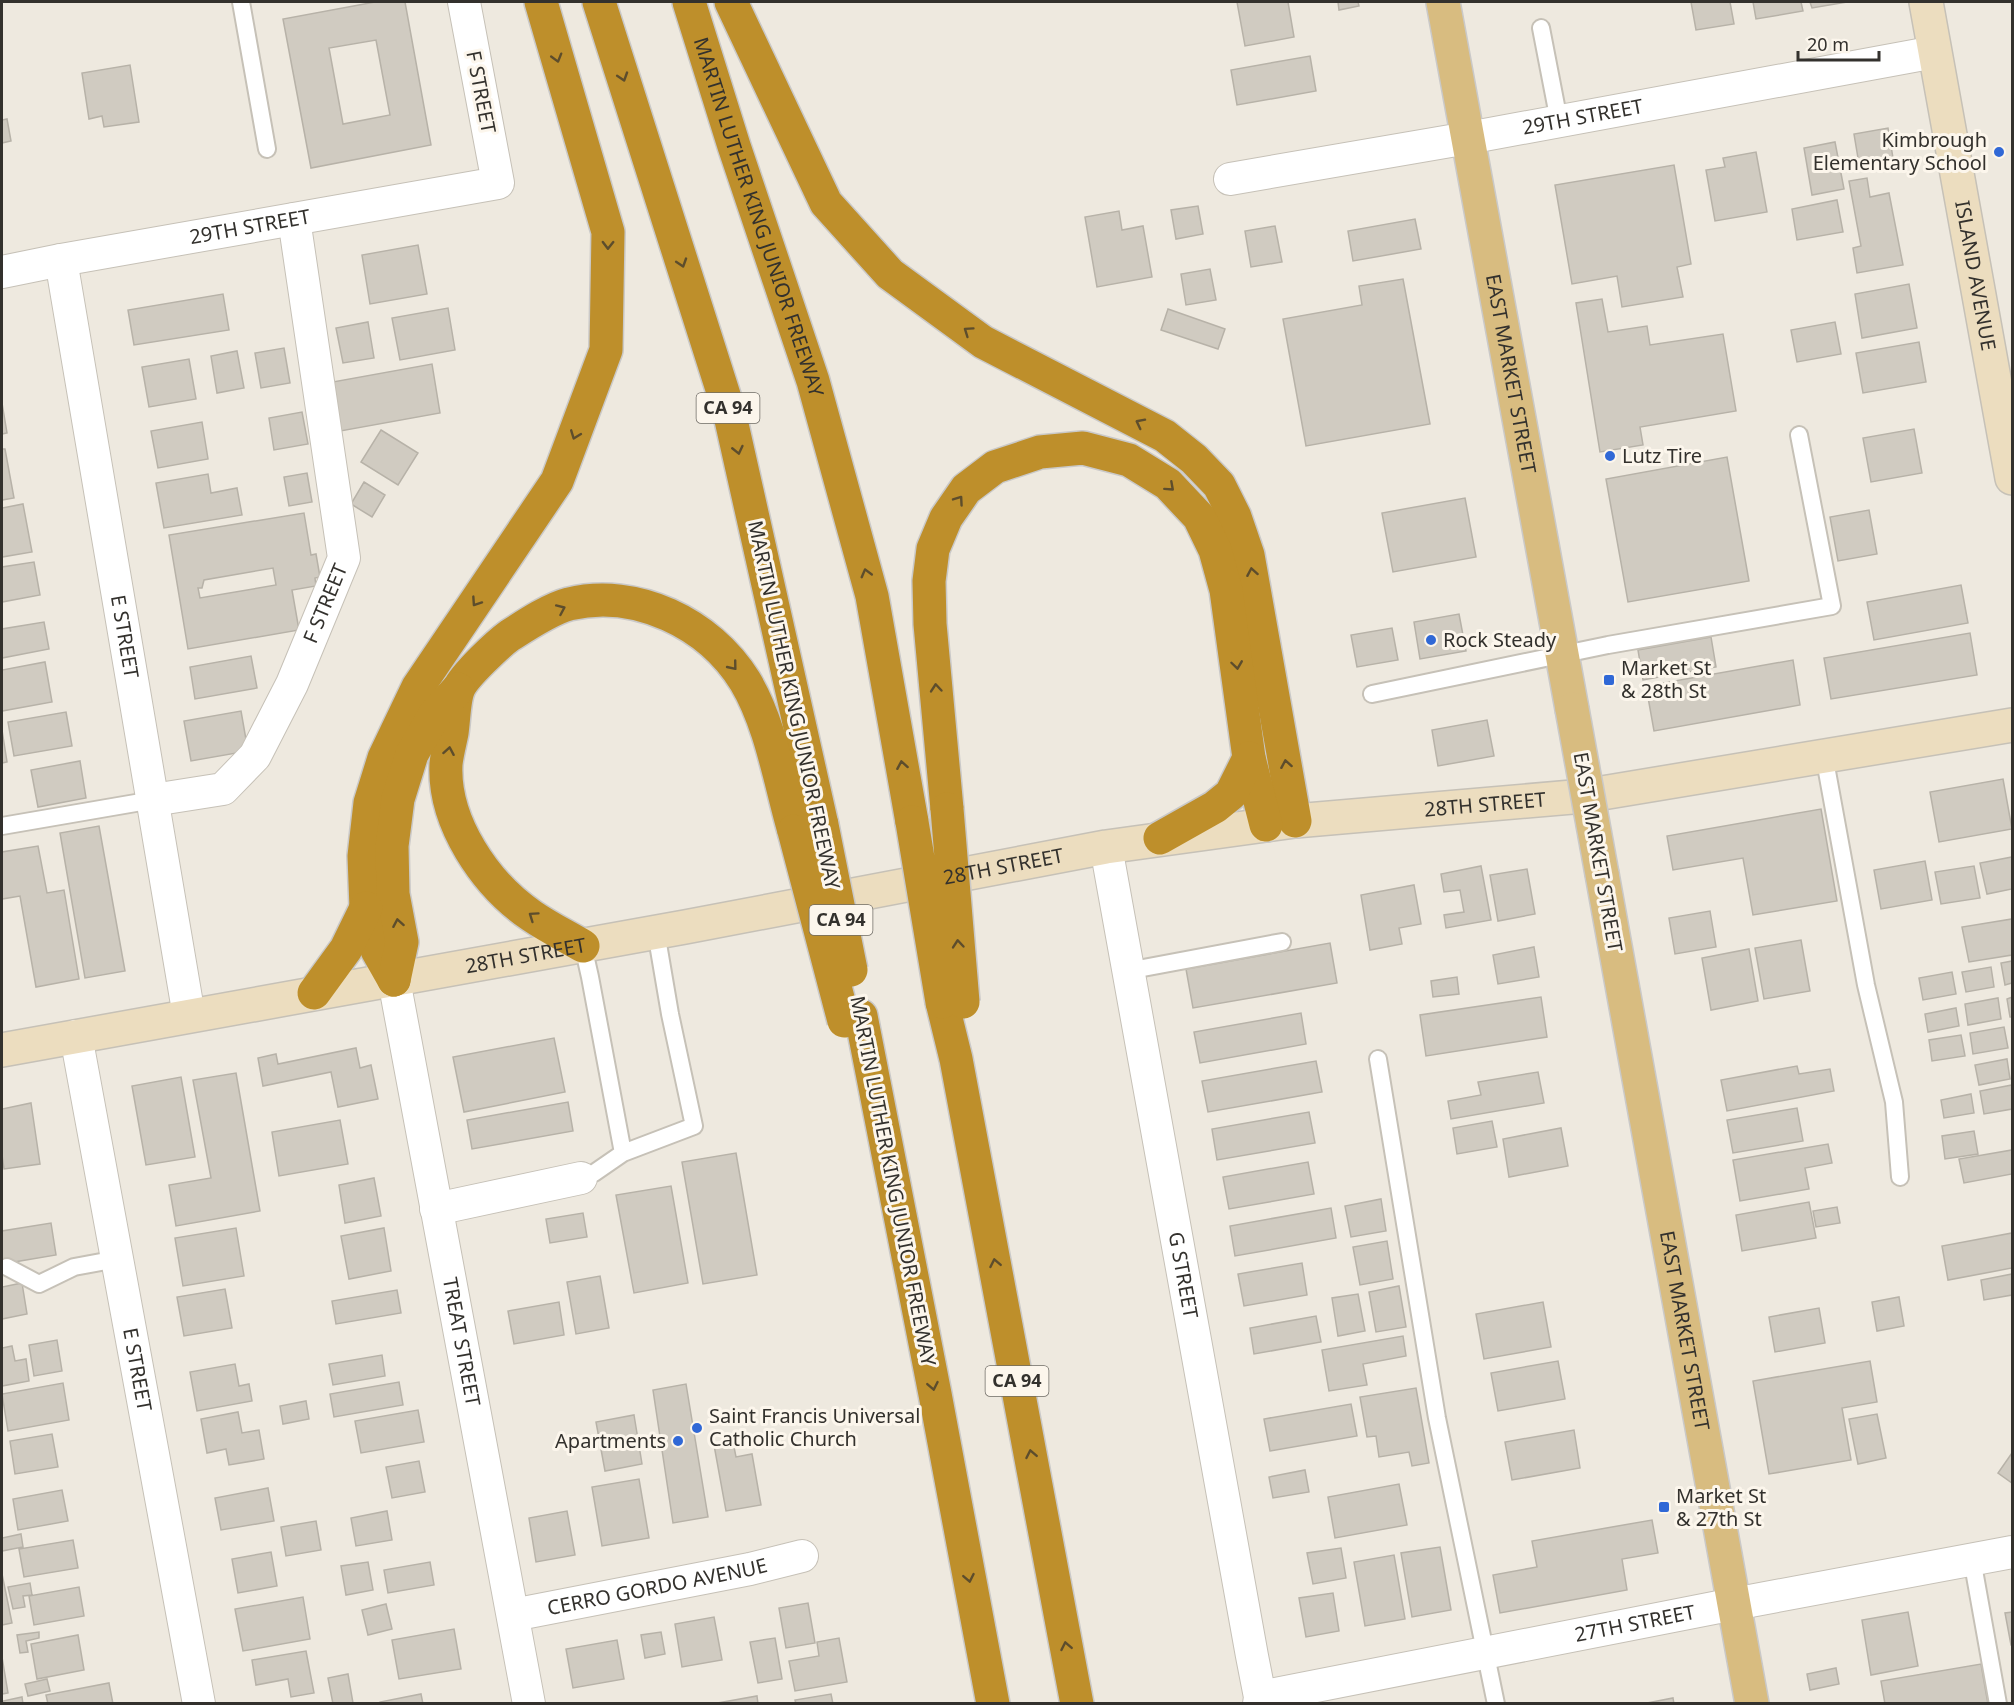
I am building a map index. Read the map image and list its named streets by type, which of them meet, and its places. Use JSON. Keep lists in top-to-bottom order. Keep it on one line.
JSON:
{"streets":{"highway":["MARTIN LUTHER KING JUNIOR FREEWAY","CA 94"],"main road":["EAST MARKET STREET"],"street":["F STREET","29TH STREET","ISLAND AVENUE","E STREET","28TH STREET","G STREET","TREAT STREET","CERRO GORDO AVENUE","27TH STREET"]},"crossings":[["F STREET","29TH STREET"],["F STREET","E STREET"],["29TH STREET","ISLAND AVENUE"],["29TH STREET","EAST MARKET STREET"],["29TH STREET","E STREET"],["EAST MARKET STREET","27TH STREET"],["E STREET","28TH STREET"],["28TH STREET","G STREET"],["28TH STREET","TREAT STREET"],["G STREET","27TH STREET"],["TREAT STREET","CERRO GORDO AVENUE"]],"places":{"other":["Kimbrough Elementary School","Lutz Tire","Rock Steady","Saint Francis Universal Catholic Church","Apartments"],"transit":["Market St & 28th St","Market St & 27th St"]},"scale_bar":"20 m"}
